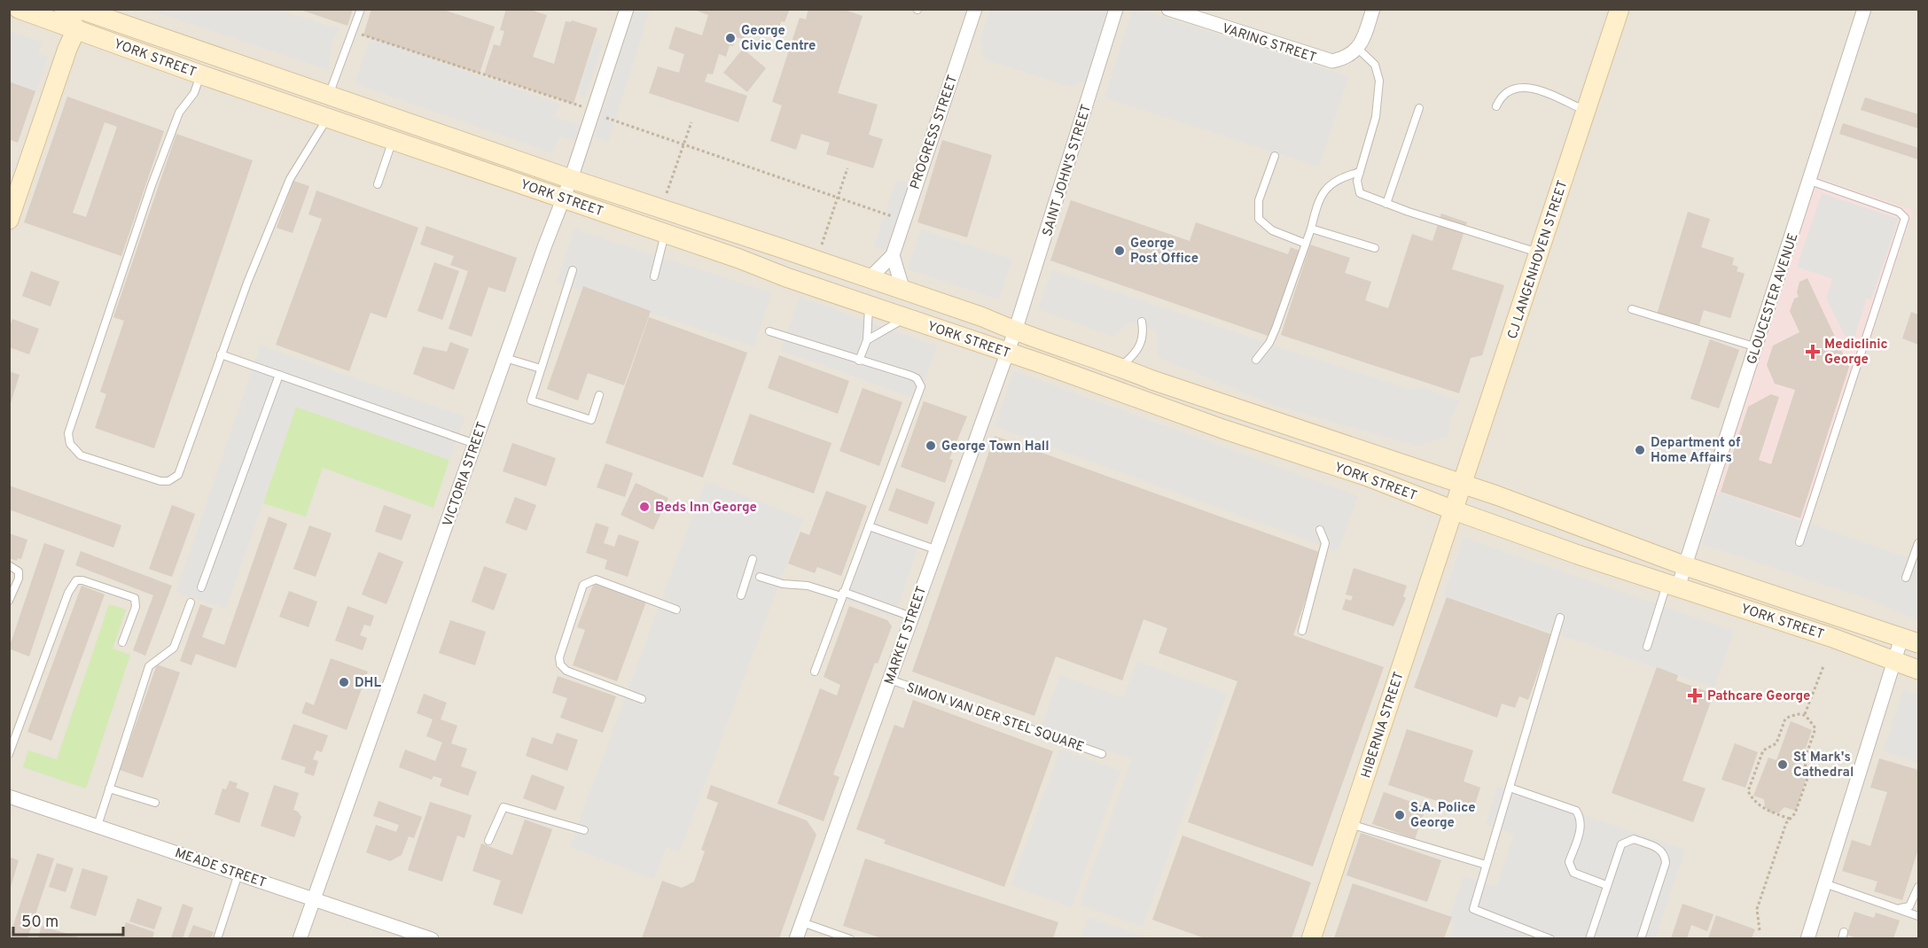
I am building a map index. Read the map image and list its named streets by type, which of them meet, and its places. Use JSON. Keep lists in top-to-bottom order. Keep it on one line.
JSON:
{"streets":{"main road":["YORK STREET","CJ LANGENHOVEN STREET","HIBERNIA STREET"],"street":["VARING STREET","PROGRESS STREET","SAINT JOHN'S STREET","GLOUCESTER AVENUE","VICTORIA STREET","MARKET STREET","MEADE STREET"],"lane":["SIMON VAN DER STEL SQUARE"]},"crossings":[["YORK STREET","PROGRESS STREET"],["YORK STREET","SAINT JOHN'S STREET"],["YORK STREET","CJ LANGENHOVEN STREET"],["YORK STREET","GLOUCESTER AVENUE"],["YORK STREET","VICTORIA STREET"],["YORK STREET","MARKET STREET"],["YORK STREET","HIBERNIA STREET"],["SAINT JOHN'S STREET","MARKET STREET"],["CJ LANGENHOVEN STREET","HIBERNIA STREET"],["VICTORIA STREET","MEADE STREET"],["MARKET STREET","SIMON VAN DER STEL SQUARE"]],"places":{"other":["George Civic Centre","George Post Office","George Town Hall","Department of Home Affairs","Beds Inn George","DHL","St Mark's Cathedral","S.A. Police George"],"health":["Mediclinic George","Pathcare George"]},"scale_bar":"50 m"}
